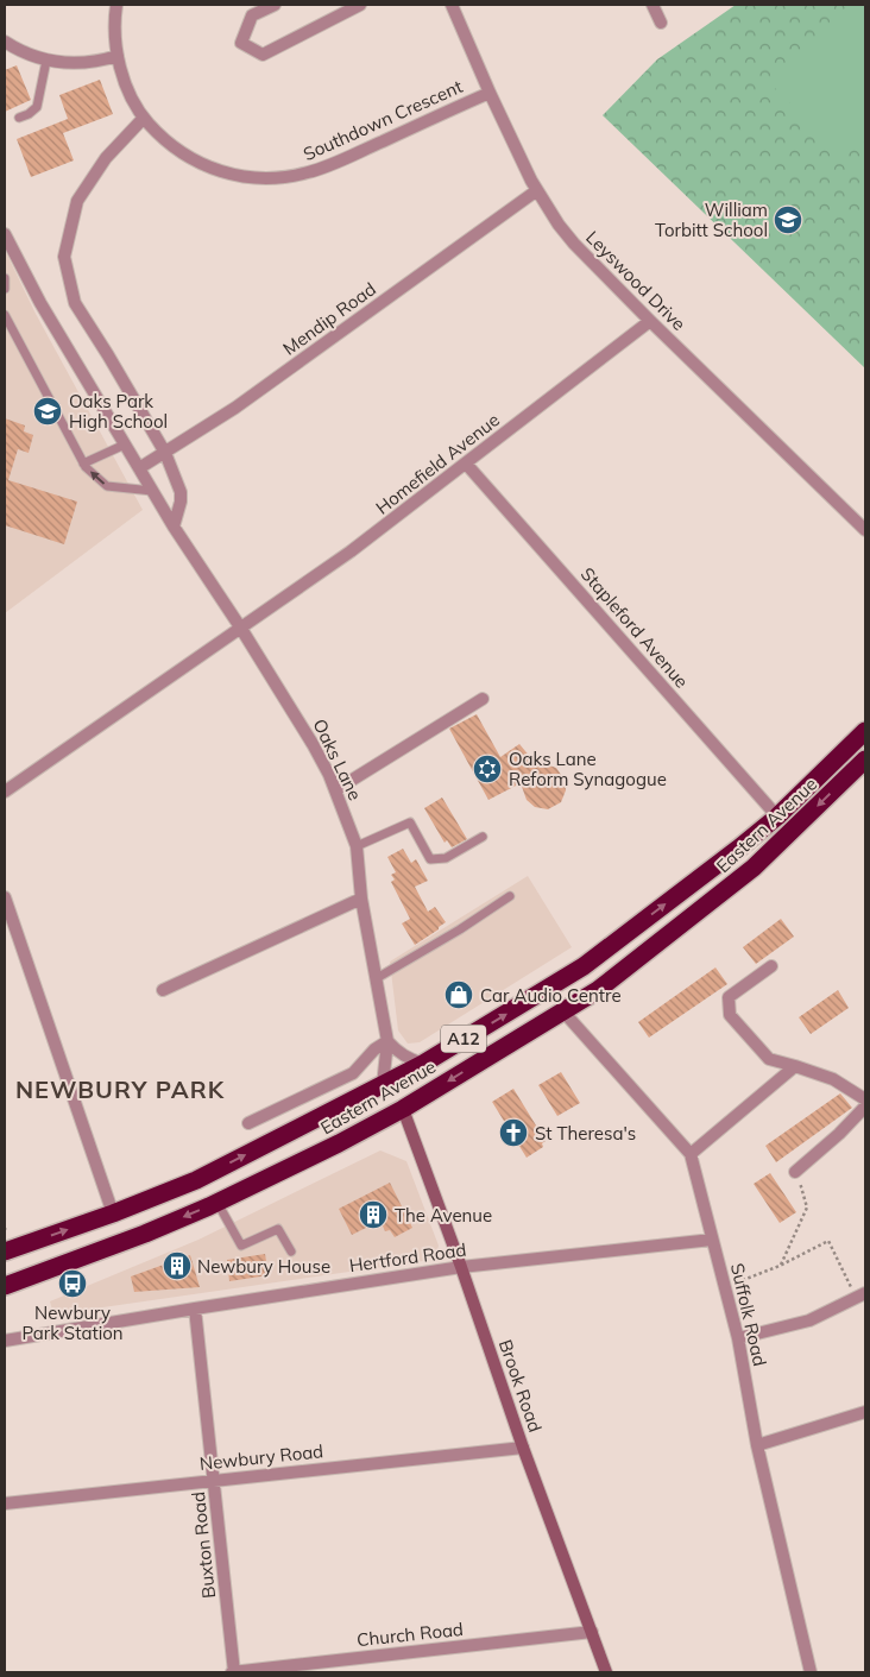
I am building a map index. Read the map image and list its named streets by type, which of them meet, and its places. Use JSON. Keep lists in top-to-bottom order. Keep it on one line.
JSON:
{"streets":{"highway":["Eastern Avenue","A12"],"street":["Southdown Crescent","Leyswood Drive","Mendip Road","Homefield Avenue","Stapleford Avenue","Oaks Lane","Hertford Road","Suffolk Road","Brook Road","Newbury Road","Buxton Road","Church Road"]},"crossings":[["Southdown Crescent","Leyswood Drive"],["Leyswood Drive","Mendip Road"],["Leyswood Drive","Homefield Avenue"],["Mendip Road","Oaks Lane"],["Homefield Avenue","Stapleford Avenue"],["Homefield Avenue","Oaks Lane"],["Stapleford Avenue","Eastern Avenue"],["Oaks Lane","Eastern Avenue"],["Eastern Avenue","Suffolk Road"],["Eastern Avenue","Brook Road"],["Hertford Road","Suffolk Road"],["Hertford Road","Brook Road"],["Hertford Road","Buxton Road"],["Brook Road","Newbury Road"],["Brook Road","Church Road"],["Newbury Road","Buxton Road"],["Buxton Road","Church Road"]],"districts":["NEWBURY PARK"],"places":{"school or university":["William Torbitt School","Oaks Park High School"],"synagogue":["Oaks Lane Reform Synagogue"],"shop":["Car Audio Centre"],"church":["St Theresa's"],"building":["The Avenue","Newbury House"],"bus stop":["Newbury Park Station"]}}
